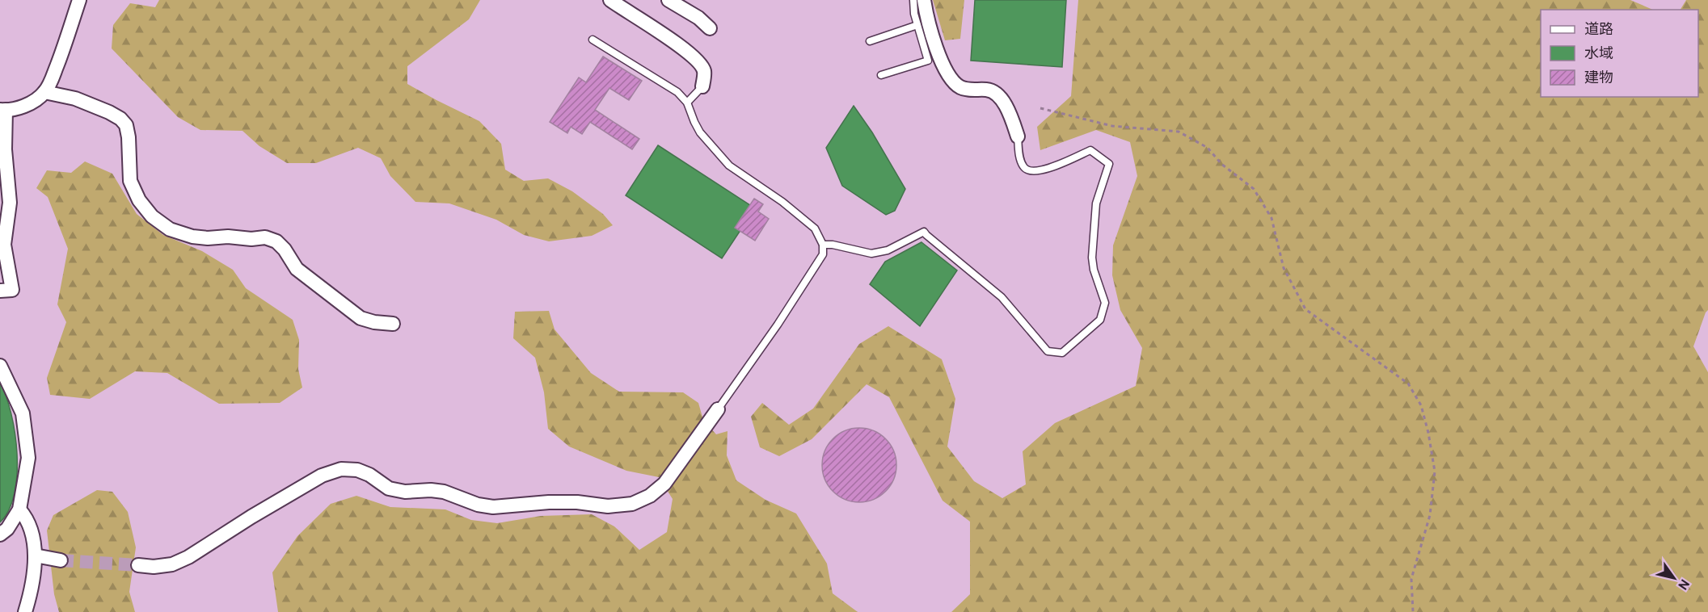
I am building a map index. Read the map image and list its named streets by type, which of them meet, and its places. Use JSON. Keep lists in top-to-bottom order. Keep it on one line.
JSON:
{"legend":["道路","水域","建物"],"north":"bottom right"}
